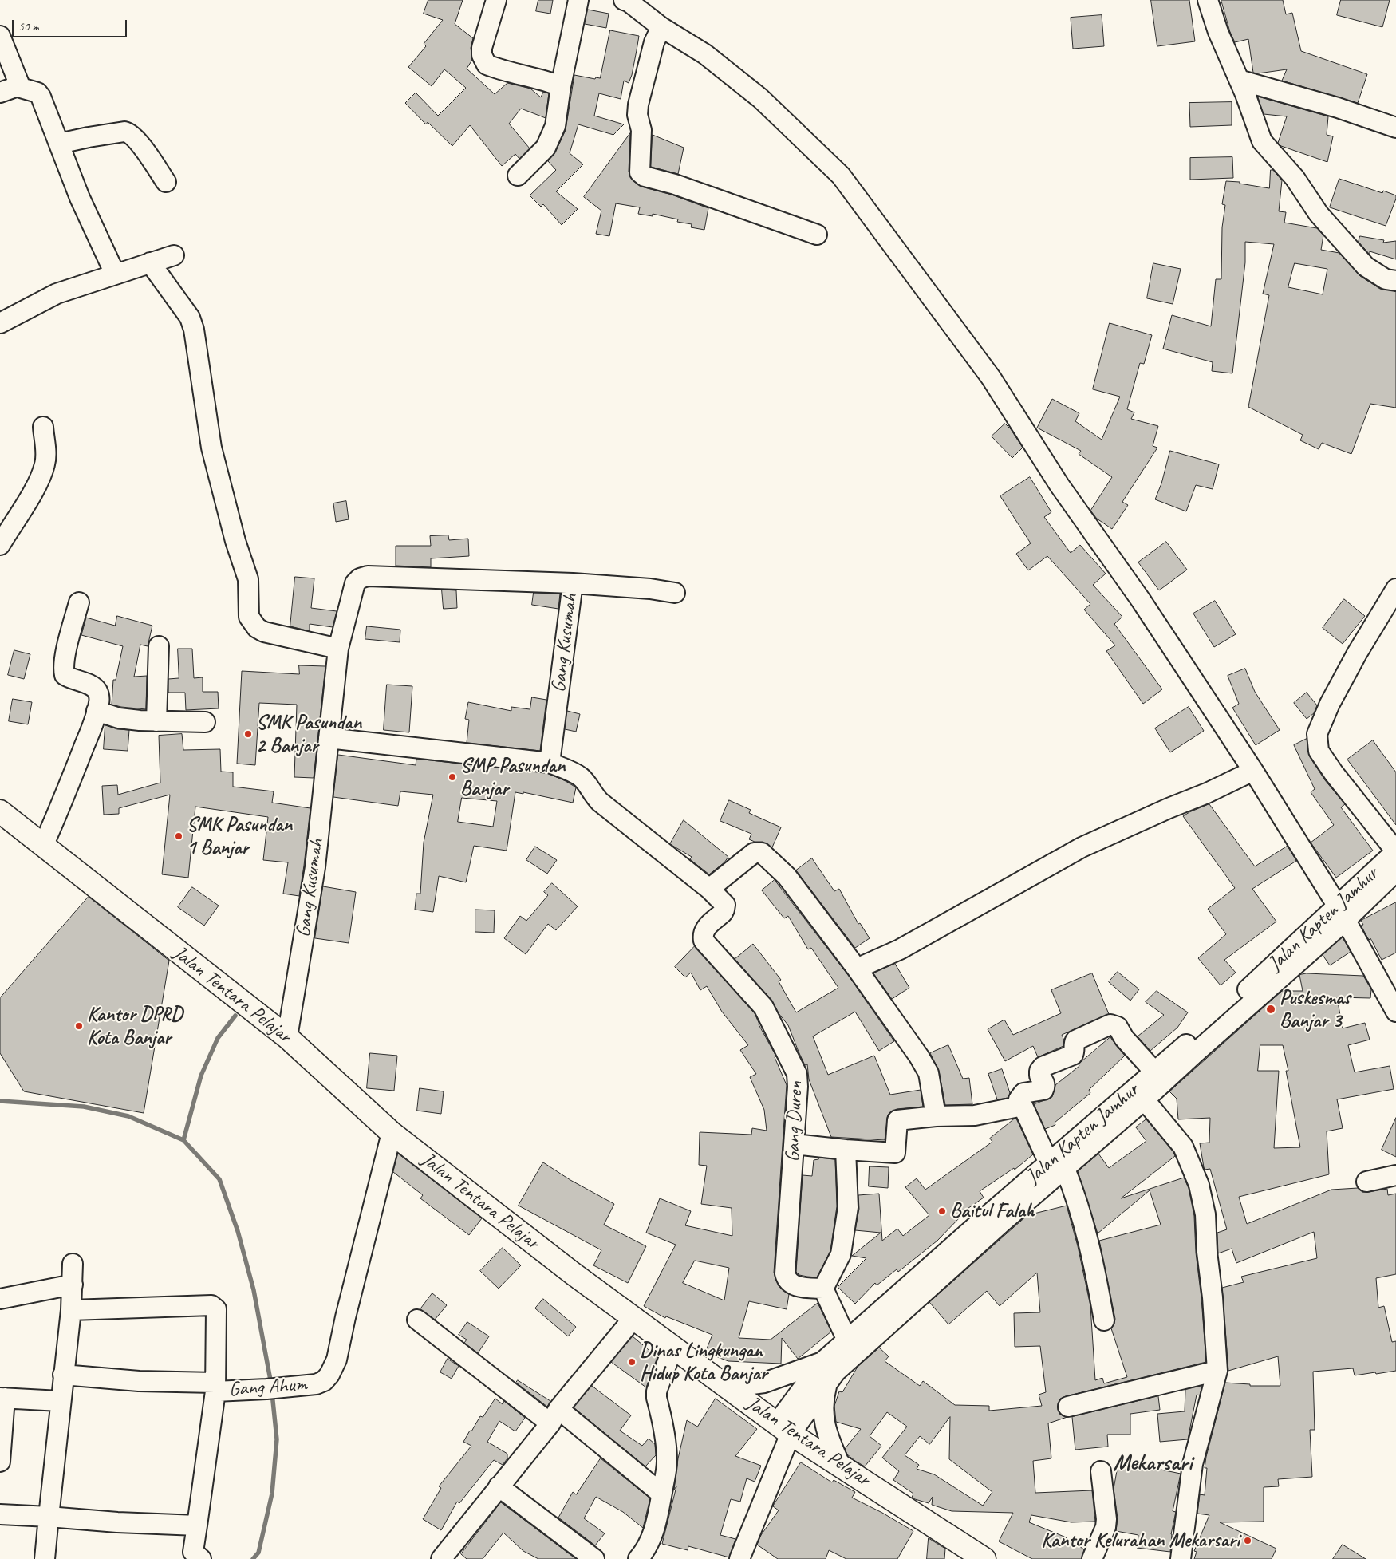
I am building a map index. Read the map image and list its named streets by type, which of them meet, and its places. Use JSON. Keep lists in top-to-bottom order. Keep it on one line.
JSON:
{"streets":{"main road":["Jalan Tentara Pelajar"],"street":["Gang Kusumah","Jalan Kapten Jamhur","Gang Duren","Gang Ahum"]},"crossings":[["Gang Kusumah","Jalan Tentara Pelajar"],["Jalan Kapten Jamhur","Jalan Tentara Pelajar"],["Jalan Tentara Pelajar","Gang Ahum"]],"districts":["Mekarsari"],"places":["SMK Pasundan 2 Banjar","SMP Pasundan Banjar","SMK Pasundan 1 Banjar","Puskesmas Banjar 3","Kantor DPRD Kota Banjar","Baitul Falah","Dinas Lingkungan Hidup Kota Banjar","Kantor Kelurahan Mekarsari"],"scale_bar":"50 m"}
